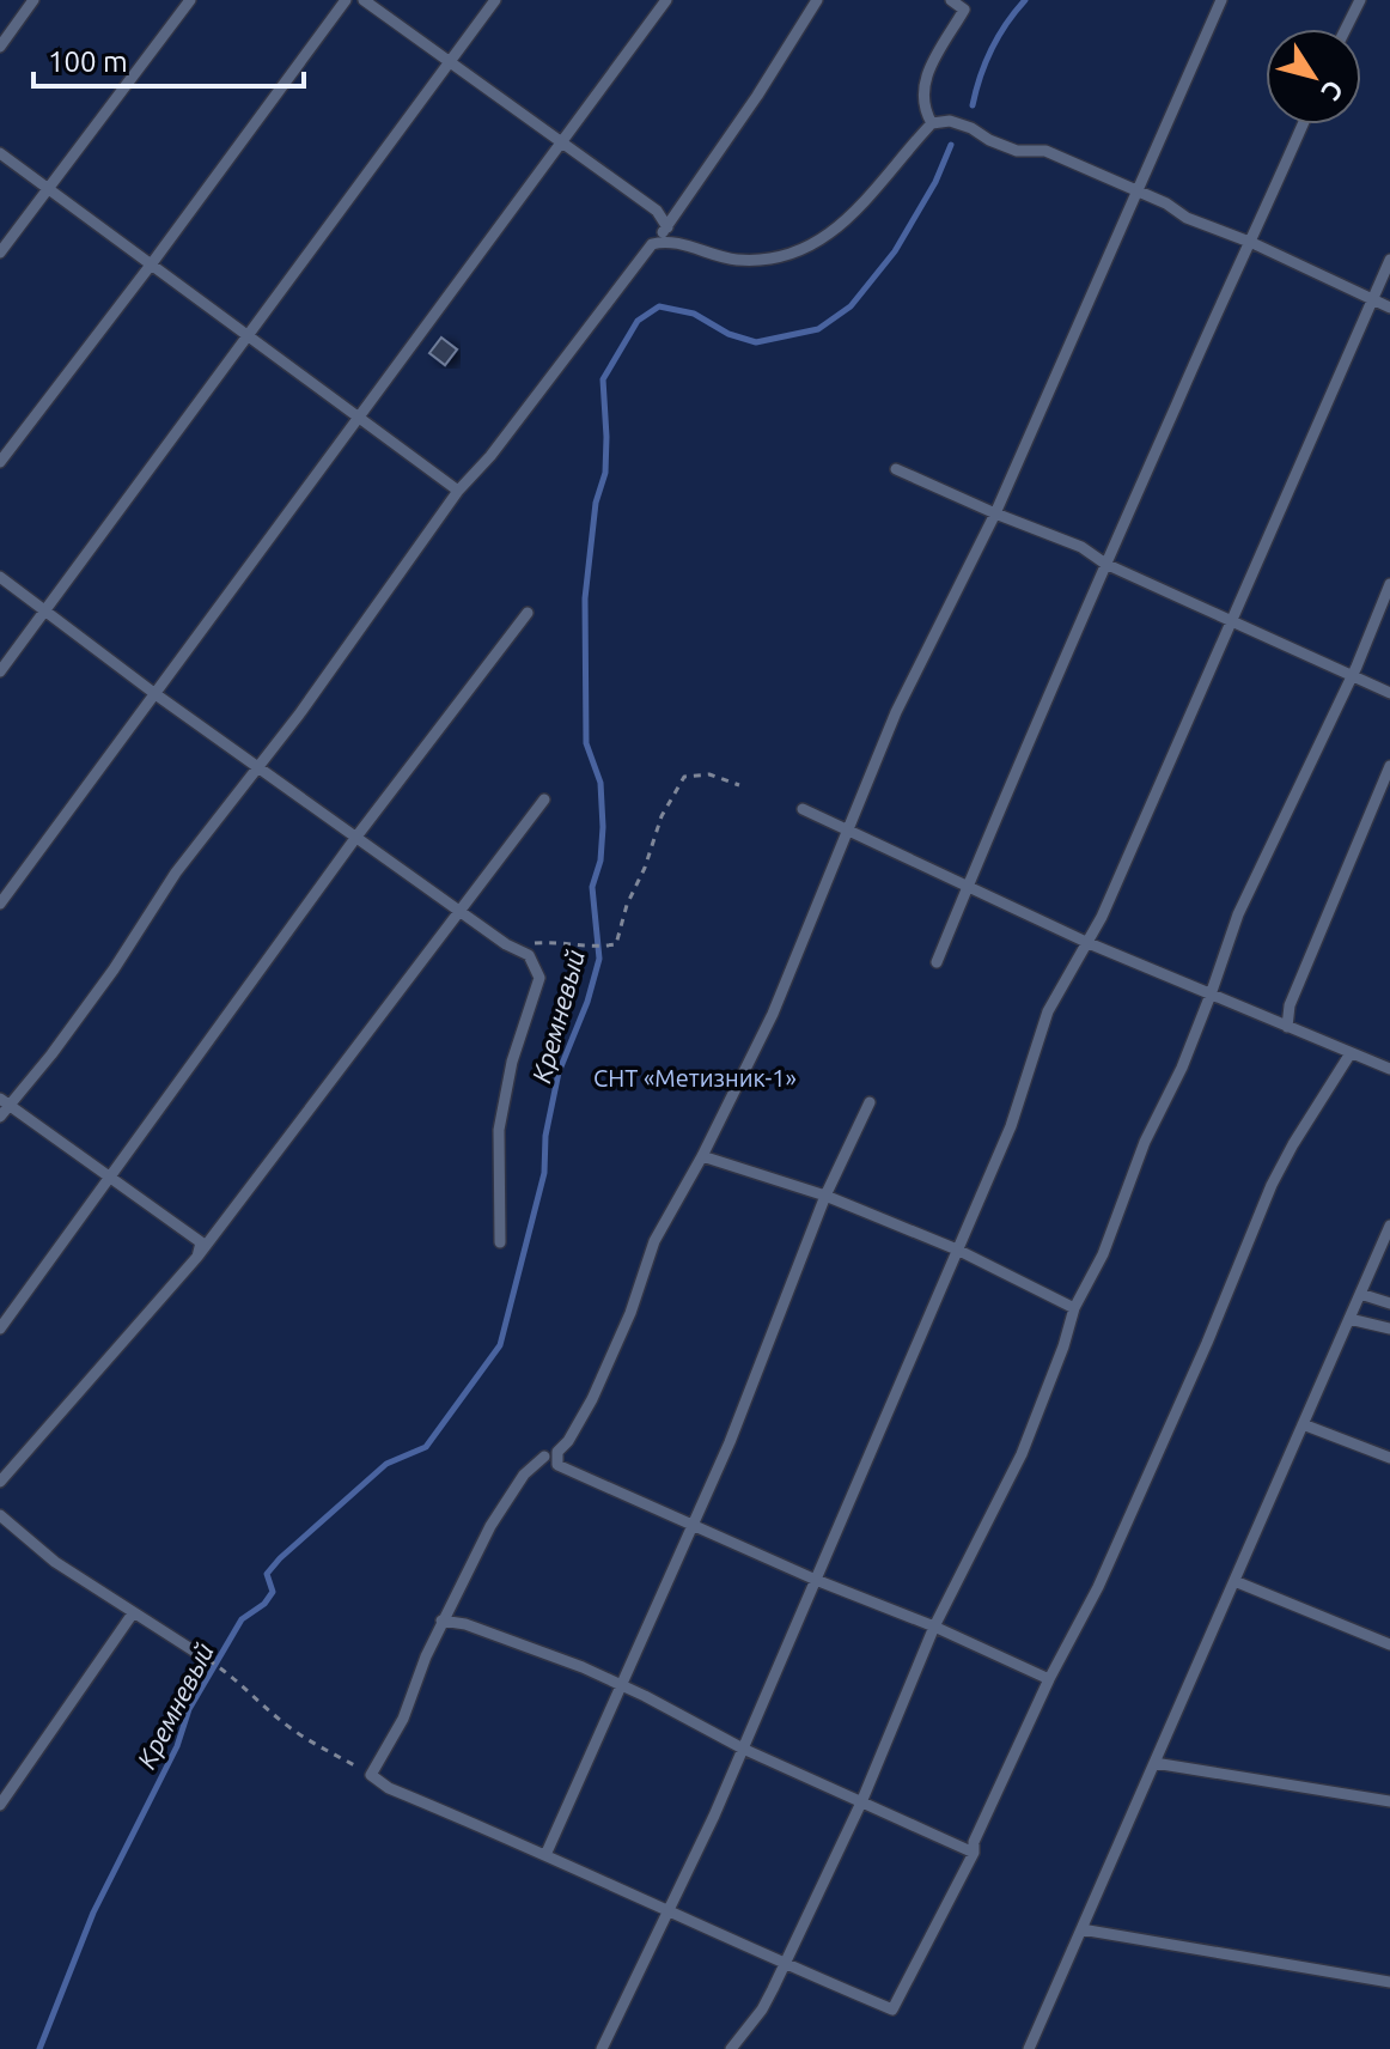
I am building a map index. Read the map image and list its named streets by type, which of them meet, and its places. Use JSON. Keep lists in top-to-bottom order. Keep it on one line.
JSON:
{"water":["Кремневый"],"parks":["СНТ «Метизник-1»"],"scale_bar":"100 m","north":"bottom right"}
